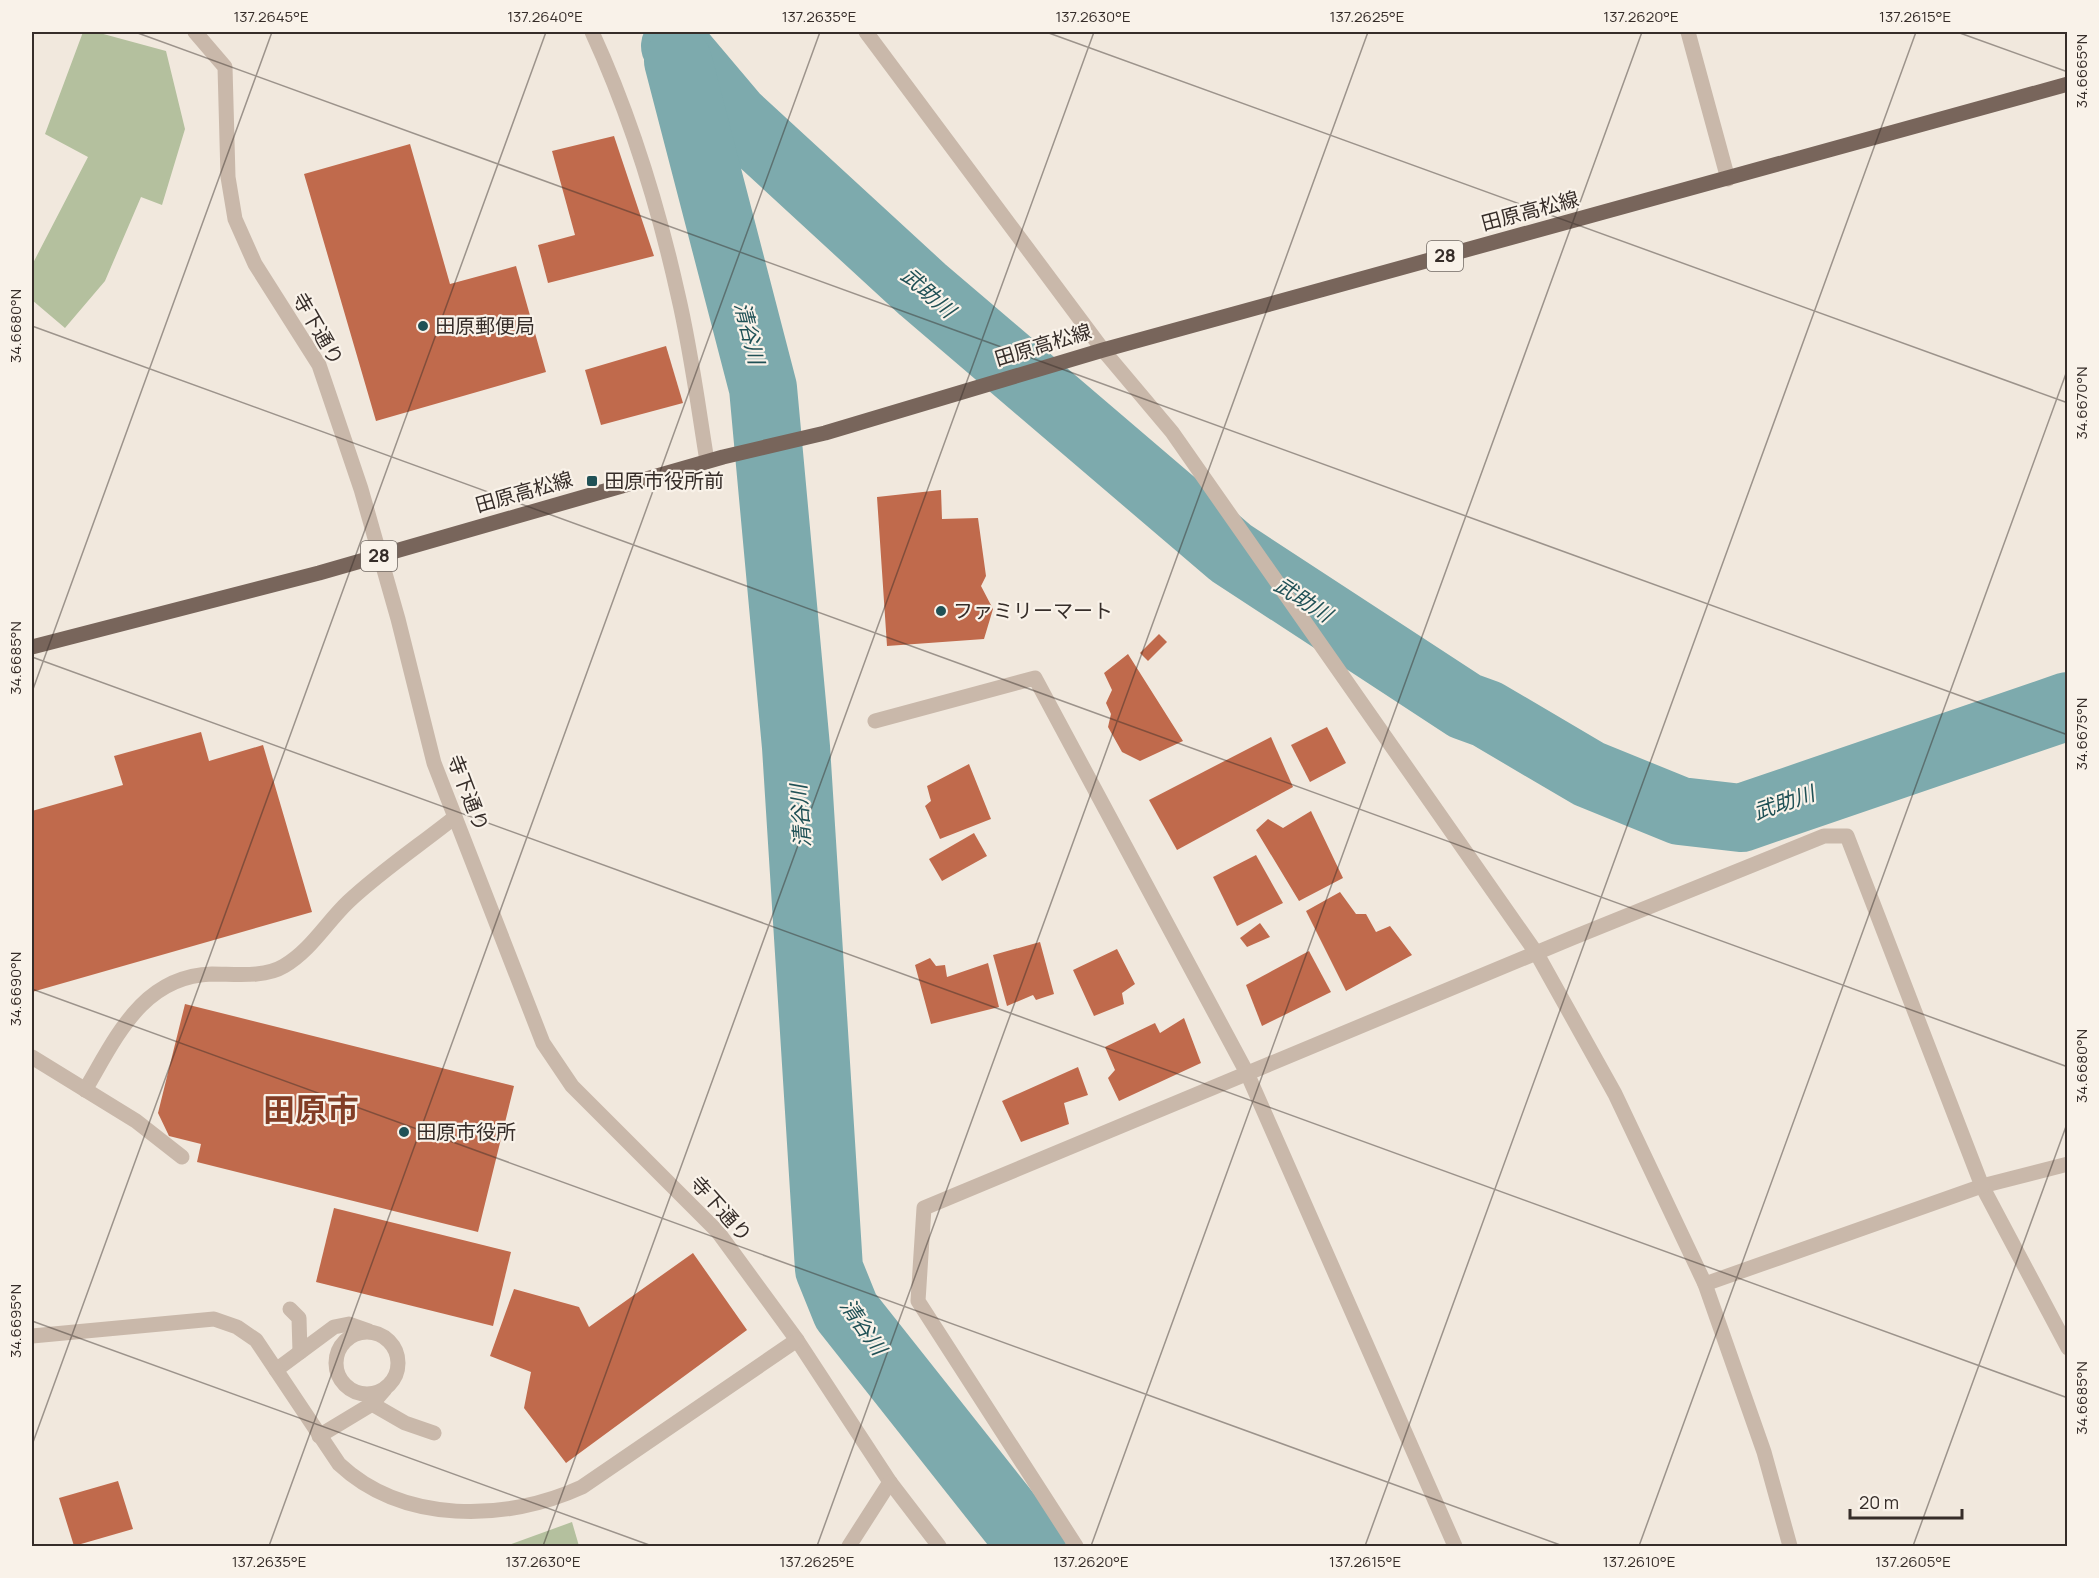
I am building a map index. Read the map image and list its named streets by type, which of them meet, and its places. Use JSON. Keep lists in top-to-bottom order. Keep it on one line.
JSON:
{"streets":{"main road":["田原高松線","28"],"street":["寺下通り"]},"crossings":[["田原高松線","寺下通り"]],"districts":["田原市"],"water":["武助川","清谷川"],"places":{"other":["田原郵便局","ファミリーマート","田原市役所"],"transit":["田原市役所前"]},"scale_bar":"20 m","coordinates":["137.2645°E","137.2640°E","137.2635°E","137.2630°E","137.2625°E","137.2620°E","137.2615°E","34.6665°N","34.6680°N","34.6670°N","34.6685°N","34.6675°N","34.6690°N","34.6695°N","137.2610°E","137.2605°E"]}
